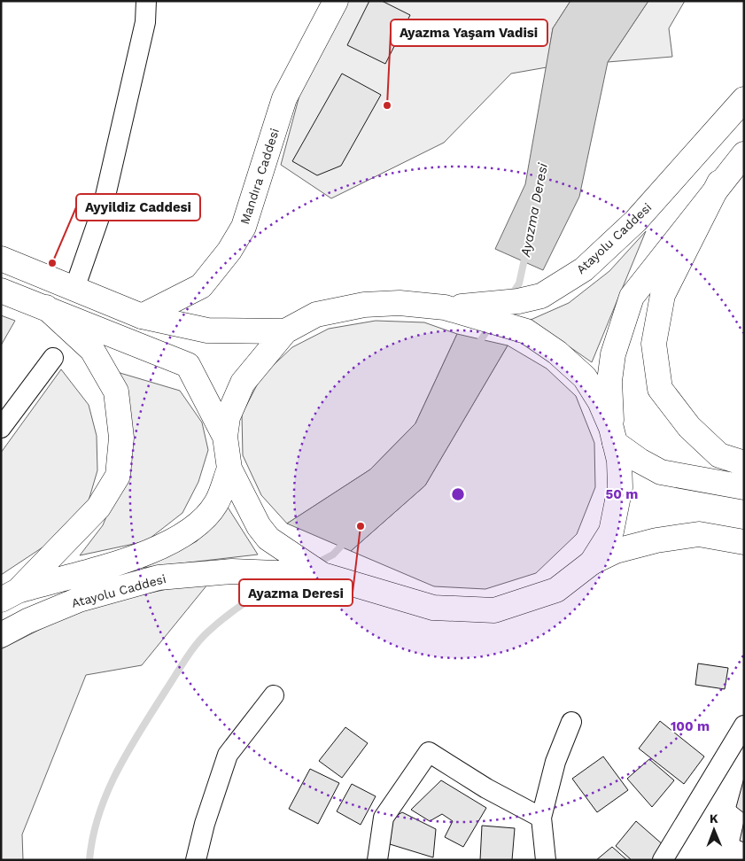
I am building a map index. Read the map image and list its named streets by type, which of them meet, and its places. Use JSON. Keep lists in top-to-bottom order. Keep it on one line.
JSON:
{"streets":{"main road":["Mandıra Caddesi","Atayolu Caddesi"]},"water":["Ayazma Deresi"],"places":["Ayazma Yaşam Vadisi","Ayyildiz Caddesi","Ayazma Deresi"],"north":"top","rings":["50 m","100 m"]}
